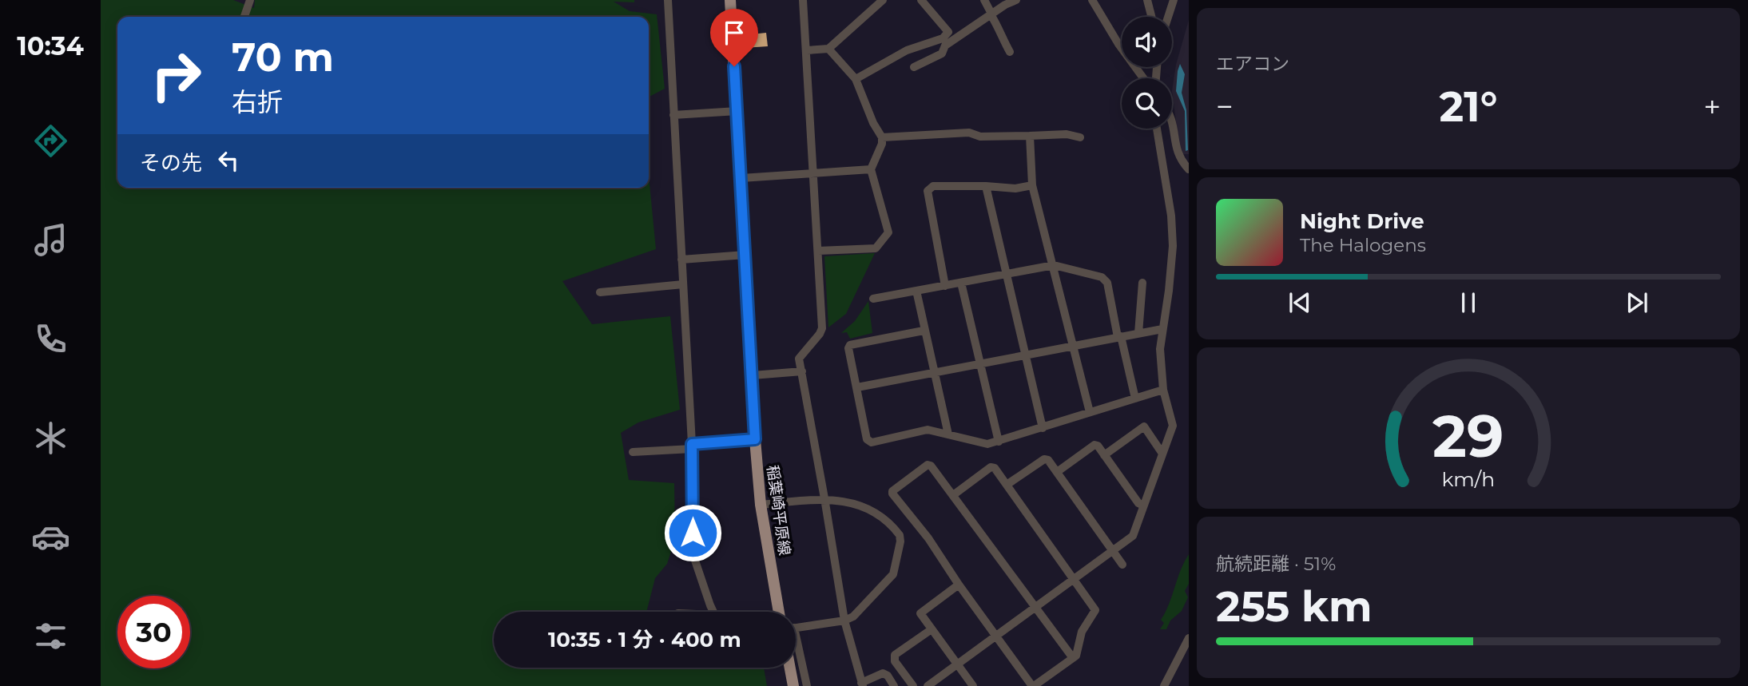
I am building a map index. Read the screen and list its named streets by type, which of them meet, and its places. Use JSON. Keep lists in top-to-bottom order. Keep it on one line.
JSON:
{"streets":{"main road":["稲葉崎平原線"]},"page":{"tabs":"10:34","tile":["エアコン",["航続距離 · 51%","255 km"]],"turn":["70 m","右折"],"heat":["−","21°","+"],"then":"その先","song":["Night Drive","The Halogens"],"limit":"30","trip":"10:35 · 1 分 · 400 m","gauge":["29","km/h"]}}
